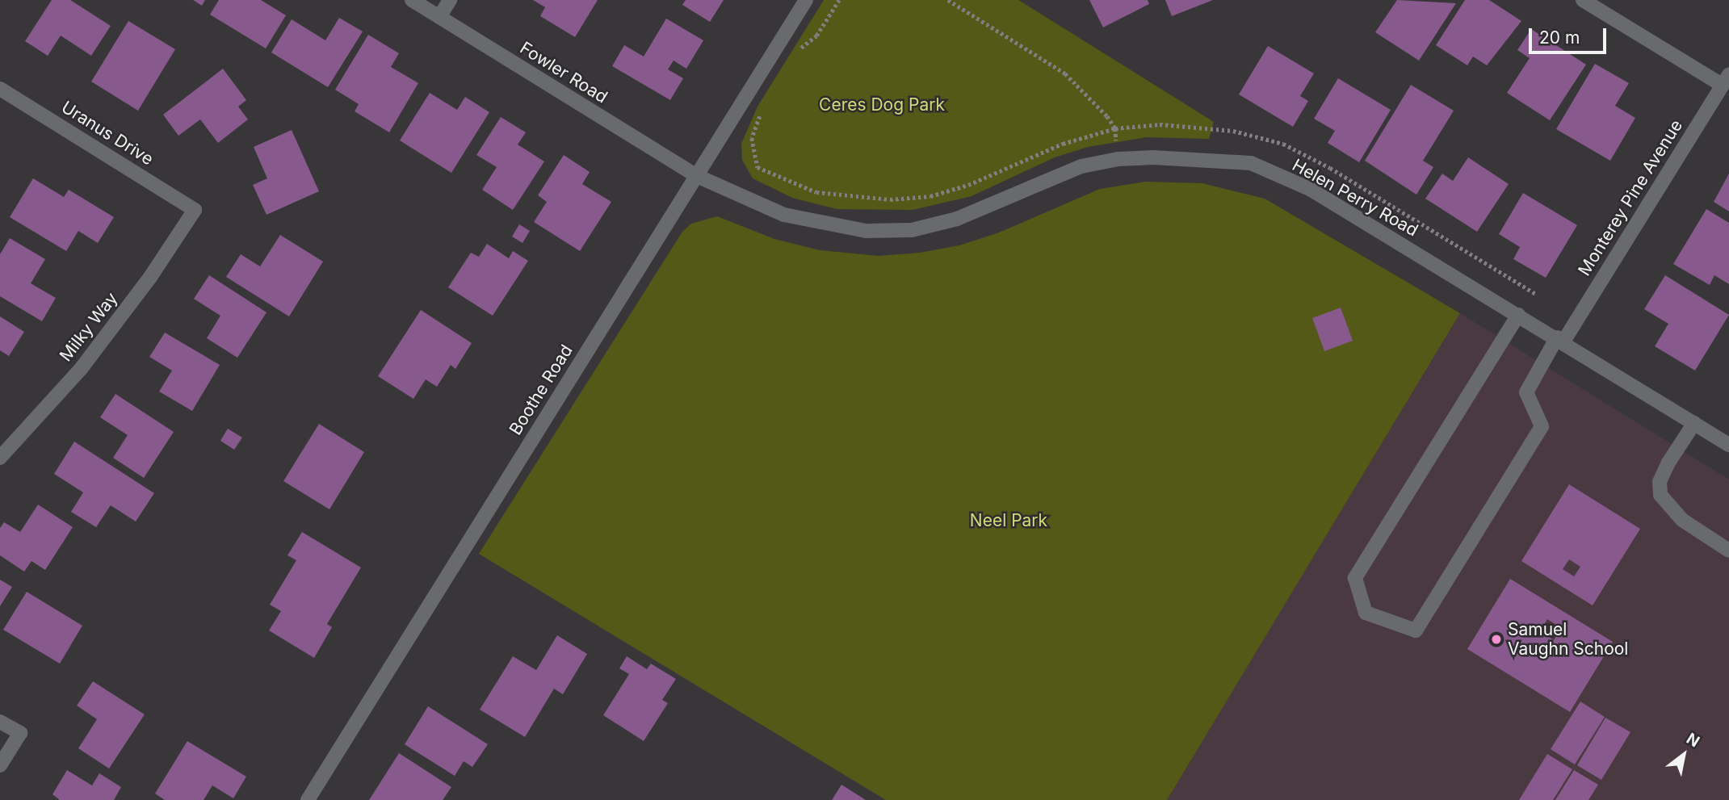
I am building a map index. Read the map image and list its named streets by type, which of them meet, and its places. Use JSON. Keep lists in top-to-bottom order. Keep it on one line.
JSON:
{"streets":{"street":["Fowler Road","Uranus Drive","Helen Perry Road","Monterey Pine Avenue","Milky Way","Boothe Road"]},"crossings":[["Fowler Road","Helen Perry Road"],["Fowler Road","Boothe Road"],["Uranus Drive","Milky Way"],["Helen Perry Road","Monterey Pine Avenue"],["Helen Perry Road","Boothe Road"]],"parks":["Ceres Dog Park","Neel Park"],"places":["Samuel Vaughn School"],"scale_bar":"20 m","north":"top right"}
